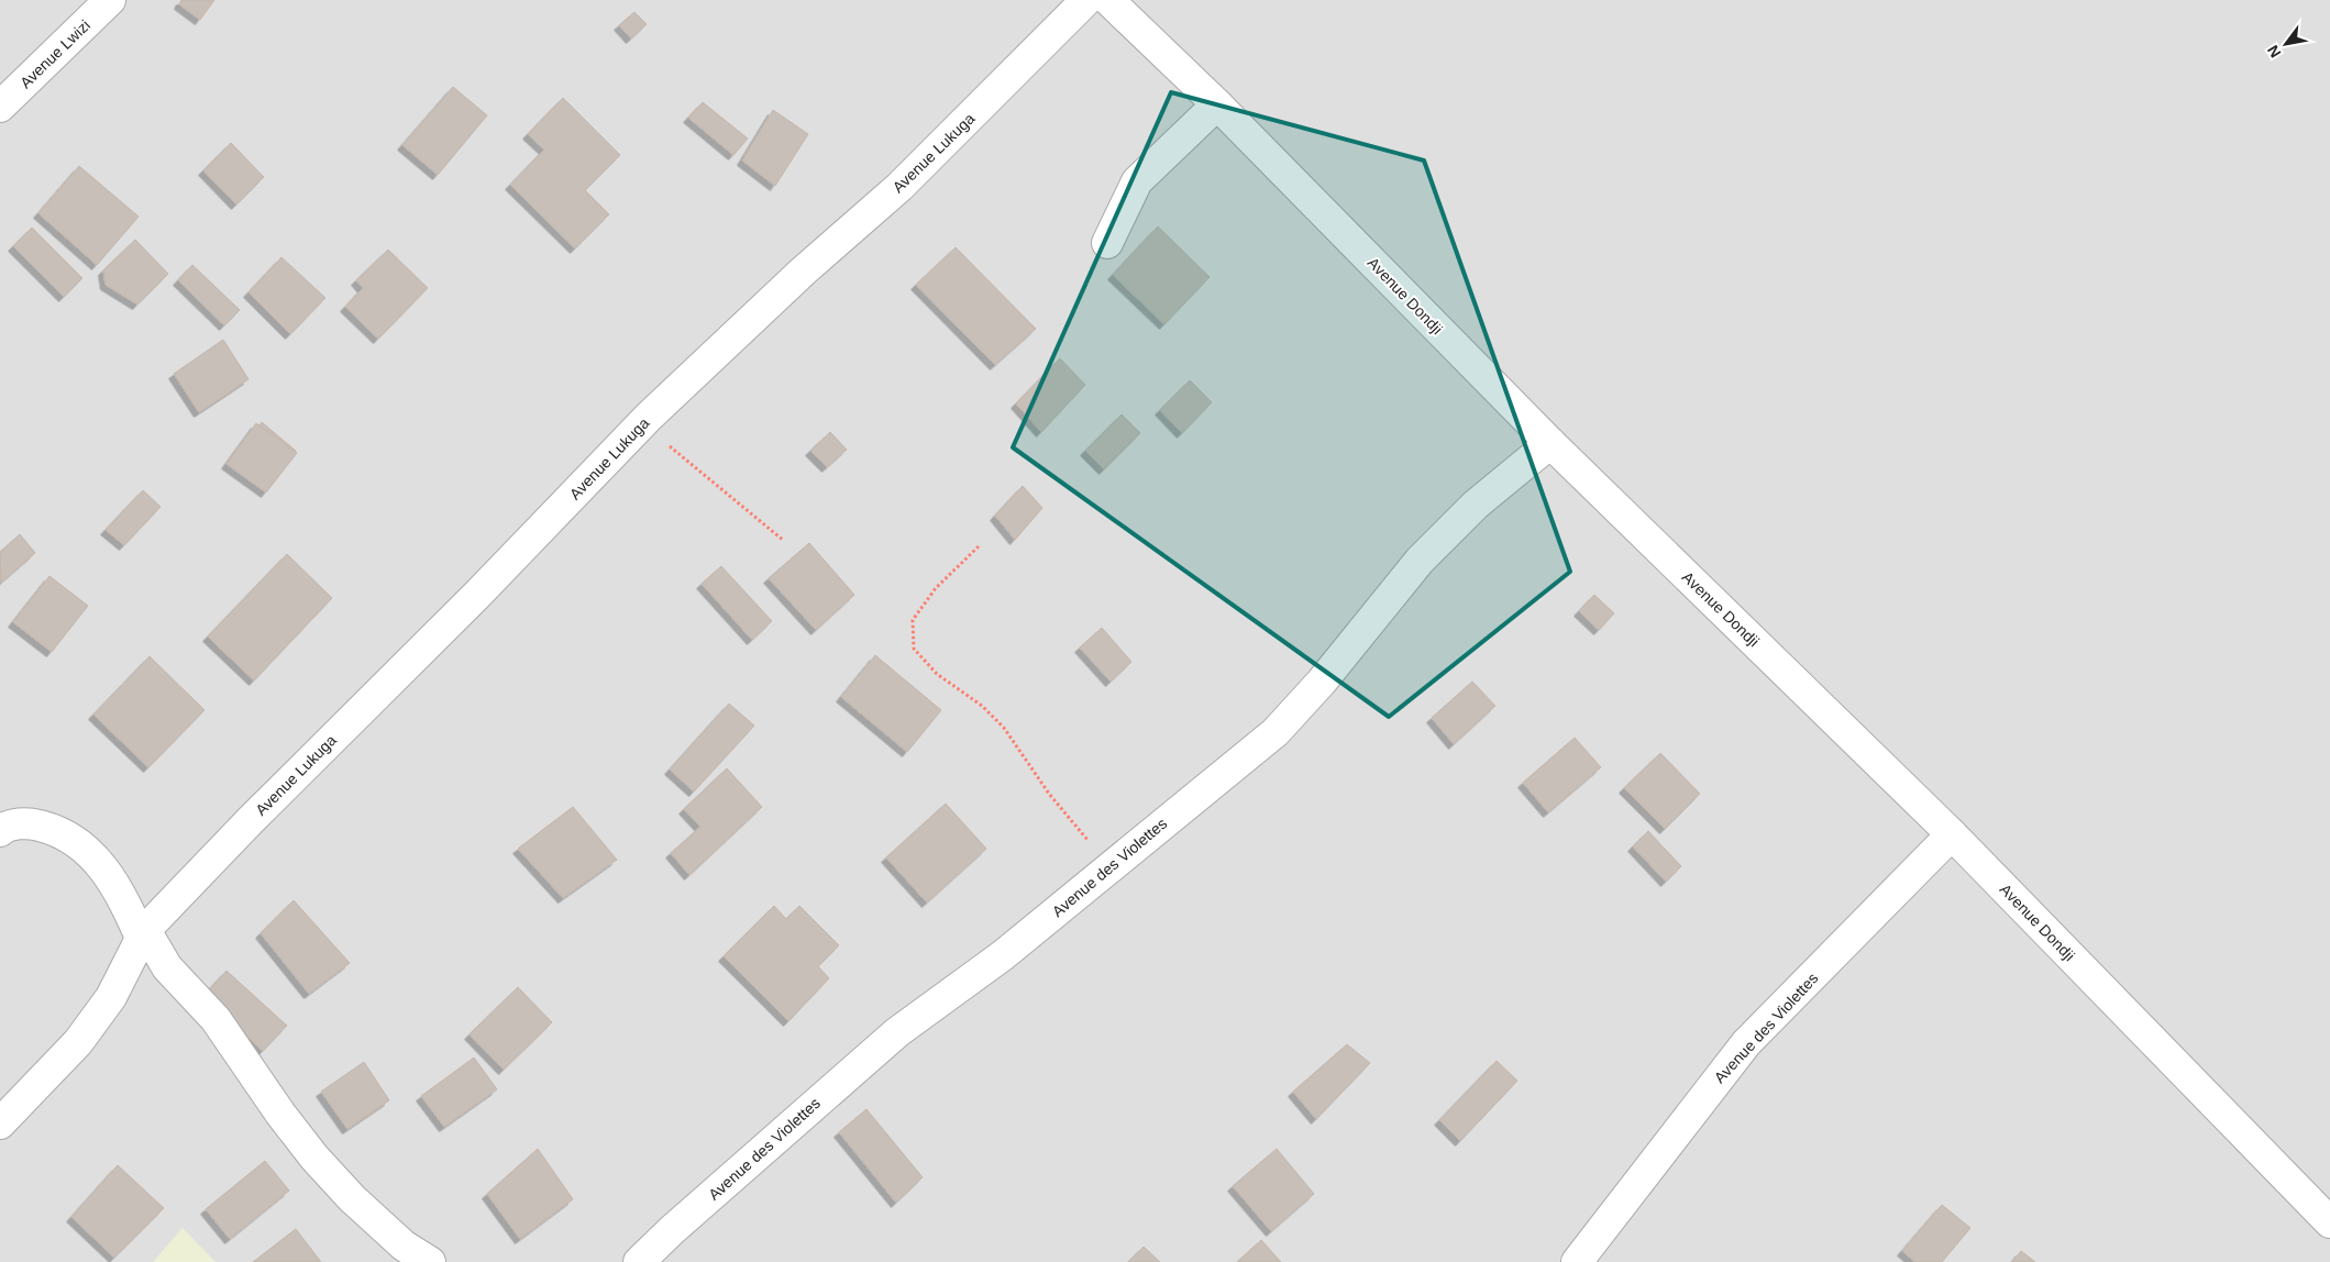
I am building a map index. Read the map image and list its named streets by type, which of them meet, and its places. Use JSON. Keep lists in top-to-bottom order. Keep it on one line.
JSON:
{"streets":{"street":["Avenue Lwizi","Avenue Lukuga","Avenue Dondji","Avenue des Violettes"]},"crossings":[["Avenue Dondji","Avenue des Violettes"]],"north":"bottom left"}
